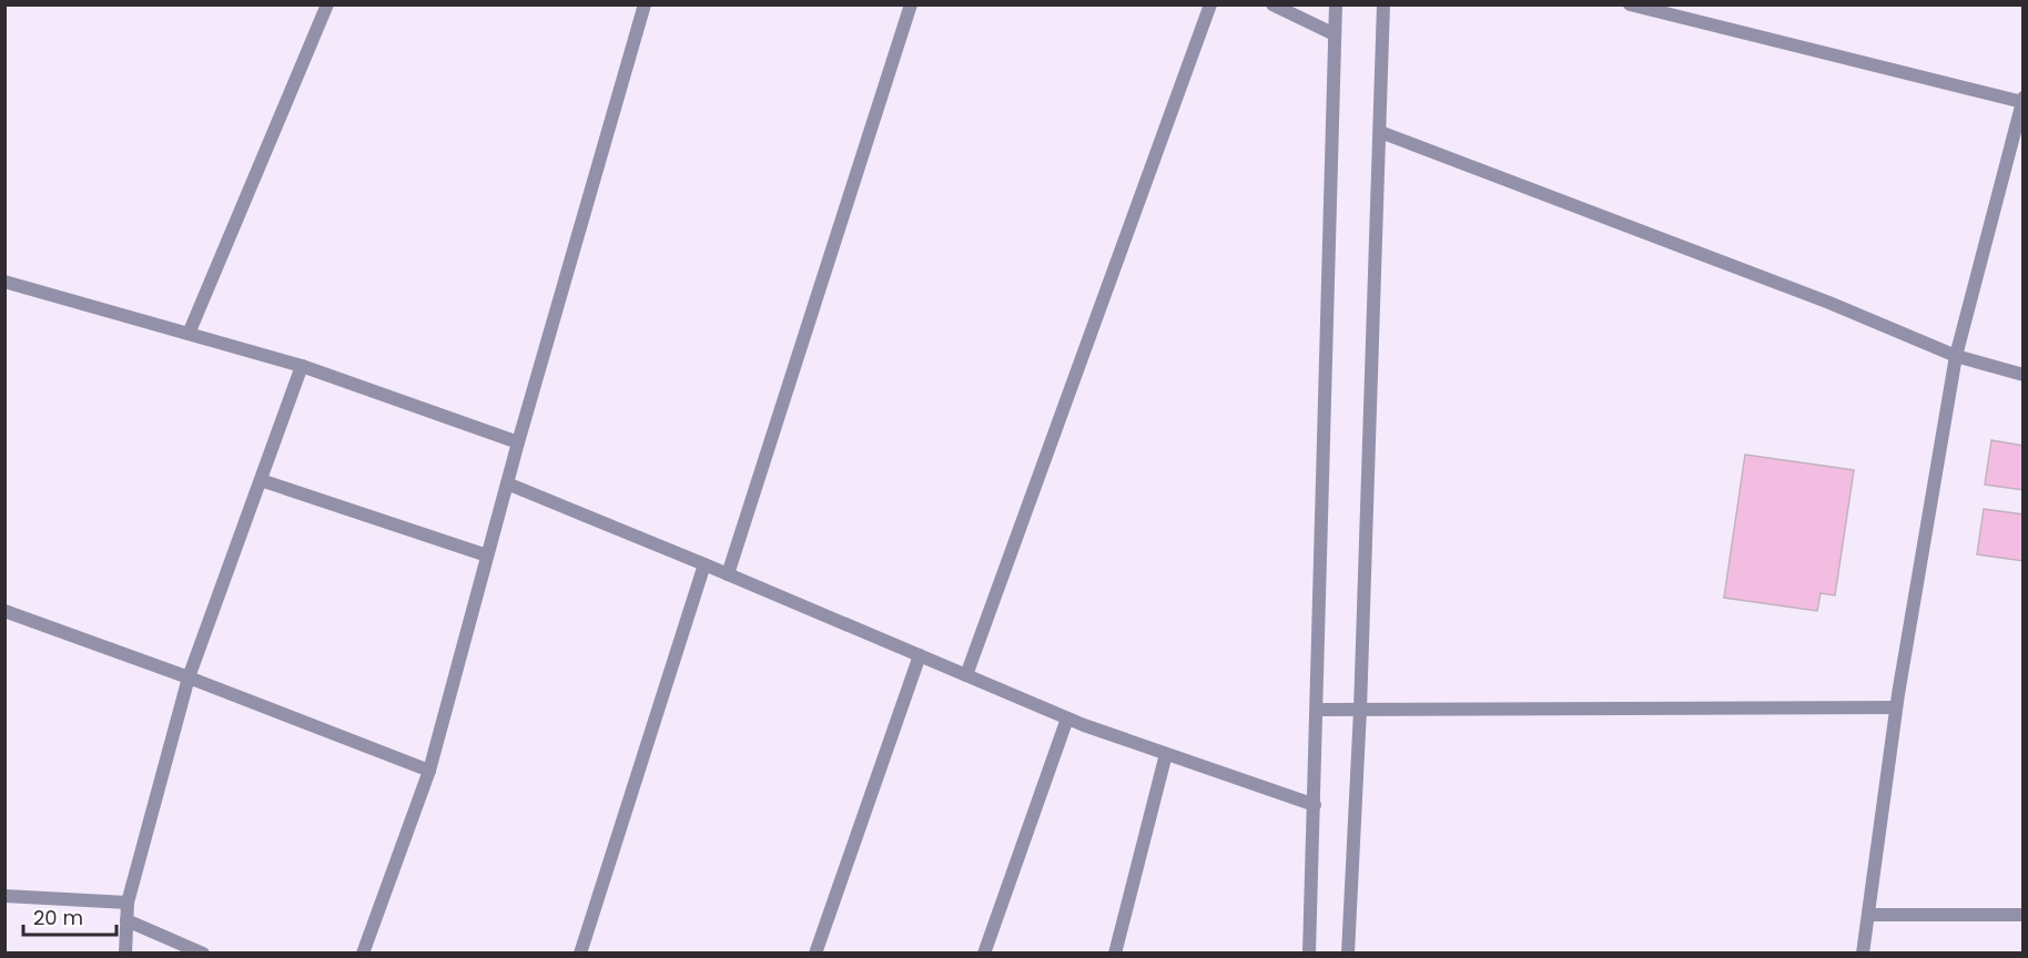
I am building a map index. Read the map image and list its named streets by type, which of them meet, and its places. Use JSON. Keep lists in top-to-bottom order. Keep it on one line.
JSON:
{"scale_bar":"20 m"}
